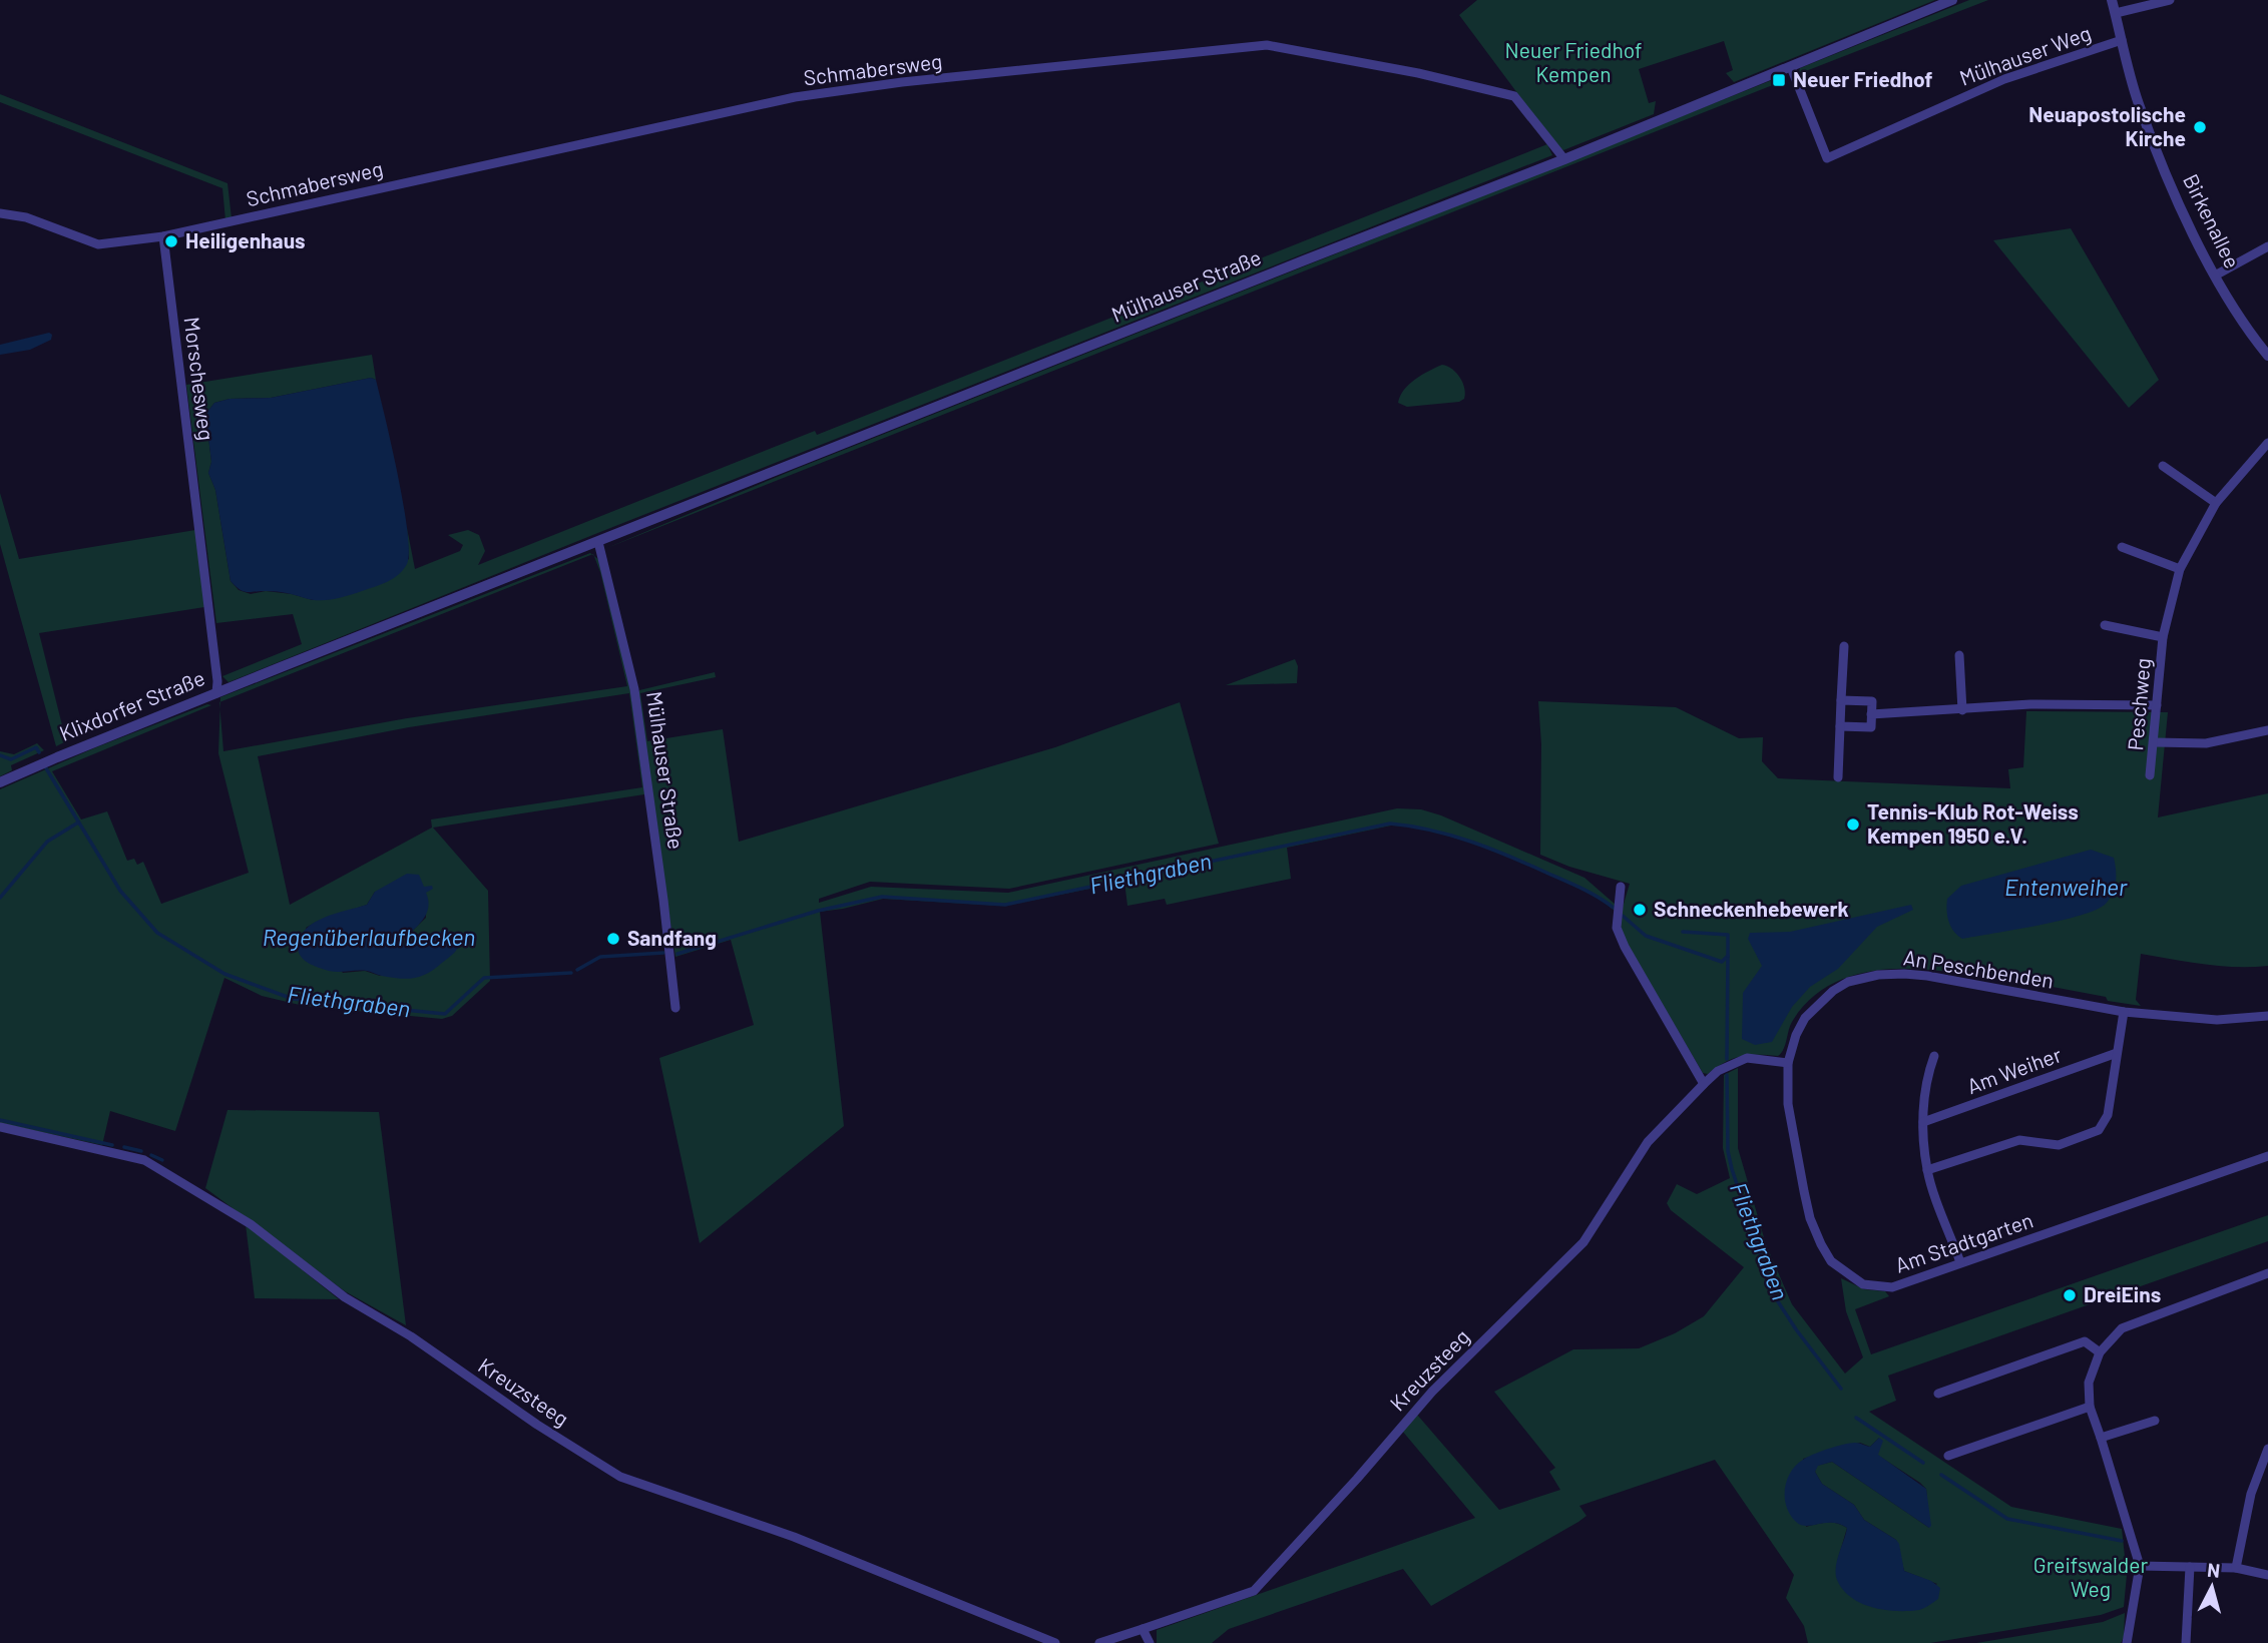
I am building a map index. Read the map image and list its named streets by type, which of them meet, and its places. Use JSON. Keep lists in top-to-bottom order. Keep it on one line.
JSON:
{"streets":{"street":["Mülhauser Weg","Schmabersweg","Birkenallee","Mülhauser Straße","Morschesweg","Peschweg","Klixdorfer Straße","An Peschbenden","Am Weiher","Am Stadtgarten","Kreuzsteeg"]},"crossings":[["Mülhauser Weg","Birkenallee"],["Mülhauser Weg","Mülhauser Straße"],["Schmabersweg","Mülhauser Straße"],["Schmabersweg","Morschesweg"],["Mülhauser Straße","Klixdorfer Straße"],["Morschesweg","Klixdorfer Straße"],["An Peschbenden","Am Stadtgarten"],["An Peschbenden","Kreuzsteeg"],["Am Stadtgarten","Kreuzsteeg"]],"water":["Fliethgraben","Entenweiher","Regenüberlaufbecken"],"parks":["Neuer Friedhof Kempen","Greifswalder Weg"],"places":{"transit":["Neuer Friedhof"],"other":["Neuapostolische Kirche","Heiligenhaus","Tennis-Klub Rot-Weiss Kempen 1950 e.V.","Schneckenhebewerk","Sandfang","DreiEins"]},"north":"top"}
